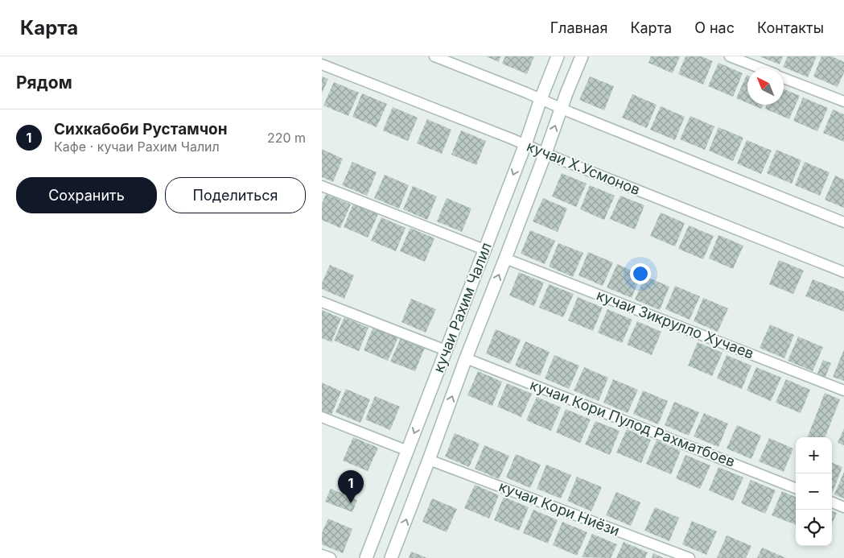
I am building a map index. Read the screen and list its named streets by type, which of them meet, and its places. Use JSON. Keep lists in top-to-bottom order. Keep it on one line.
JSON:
{"streets":{"main road":["кучаи Рахим Чалил"],"street":["кучаи Х.Усмонов","кучаи Зикрулло Хучаев","кучаи Кори Пулод Рахматбоев","кучаи Кори Ниёзи"]},"crossings":[["кучаи Х.Усмонов","кучаи Рахим Чалил"],["кучаи Рахим Чалил","кучаи Зикрулло Хучаев"],["кучаи Рахим Чалил","кучаи Кори Пулод Рахматбоев"],["кучаи Рахим Чалил","кучаи Кори Ниёзи"]],"north":"top left","page":{"header":"Карта","nav":["Главная","Карта","О нас","Контакты"],"heading":"Рядом","list":[{"mark":"1","name":"Сихкабоби Рустамчон","note":"Кафе · кучаи Рахим Чалил","value":"220 m"}],"buttons":["Сохранить","Поделиться"],"map_buttons":["+","−"],"pins":"1"}}
